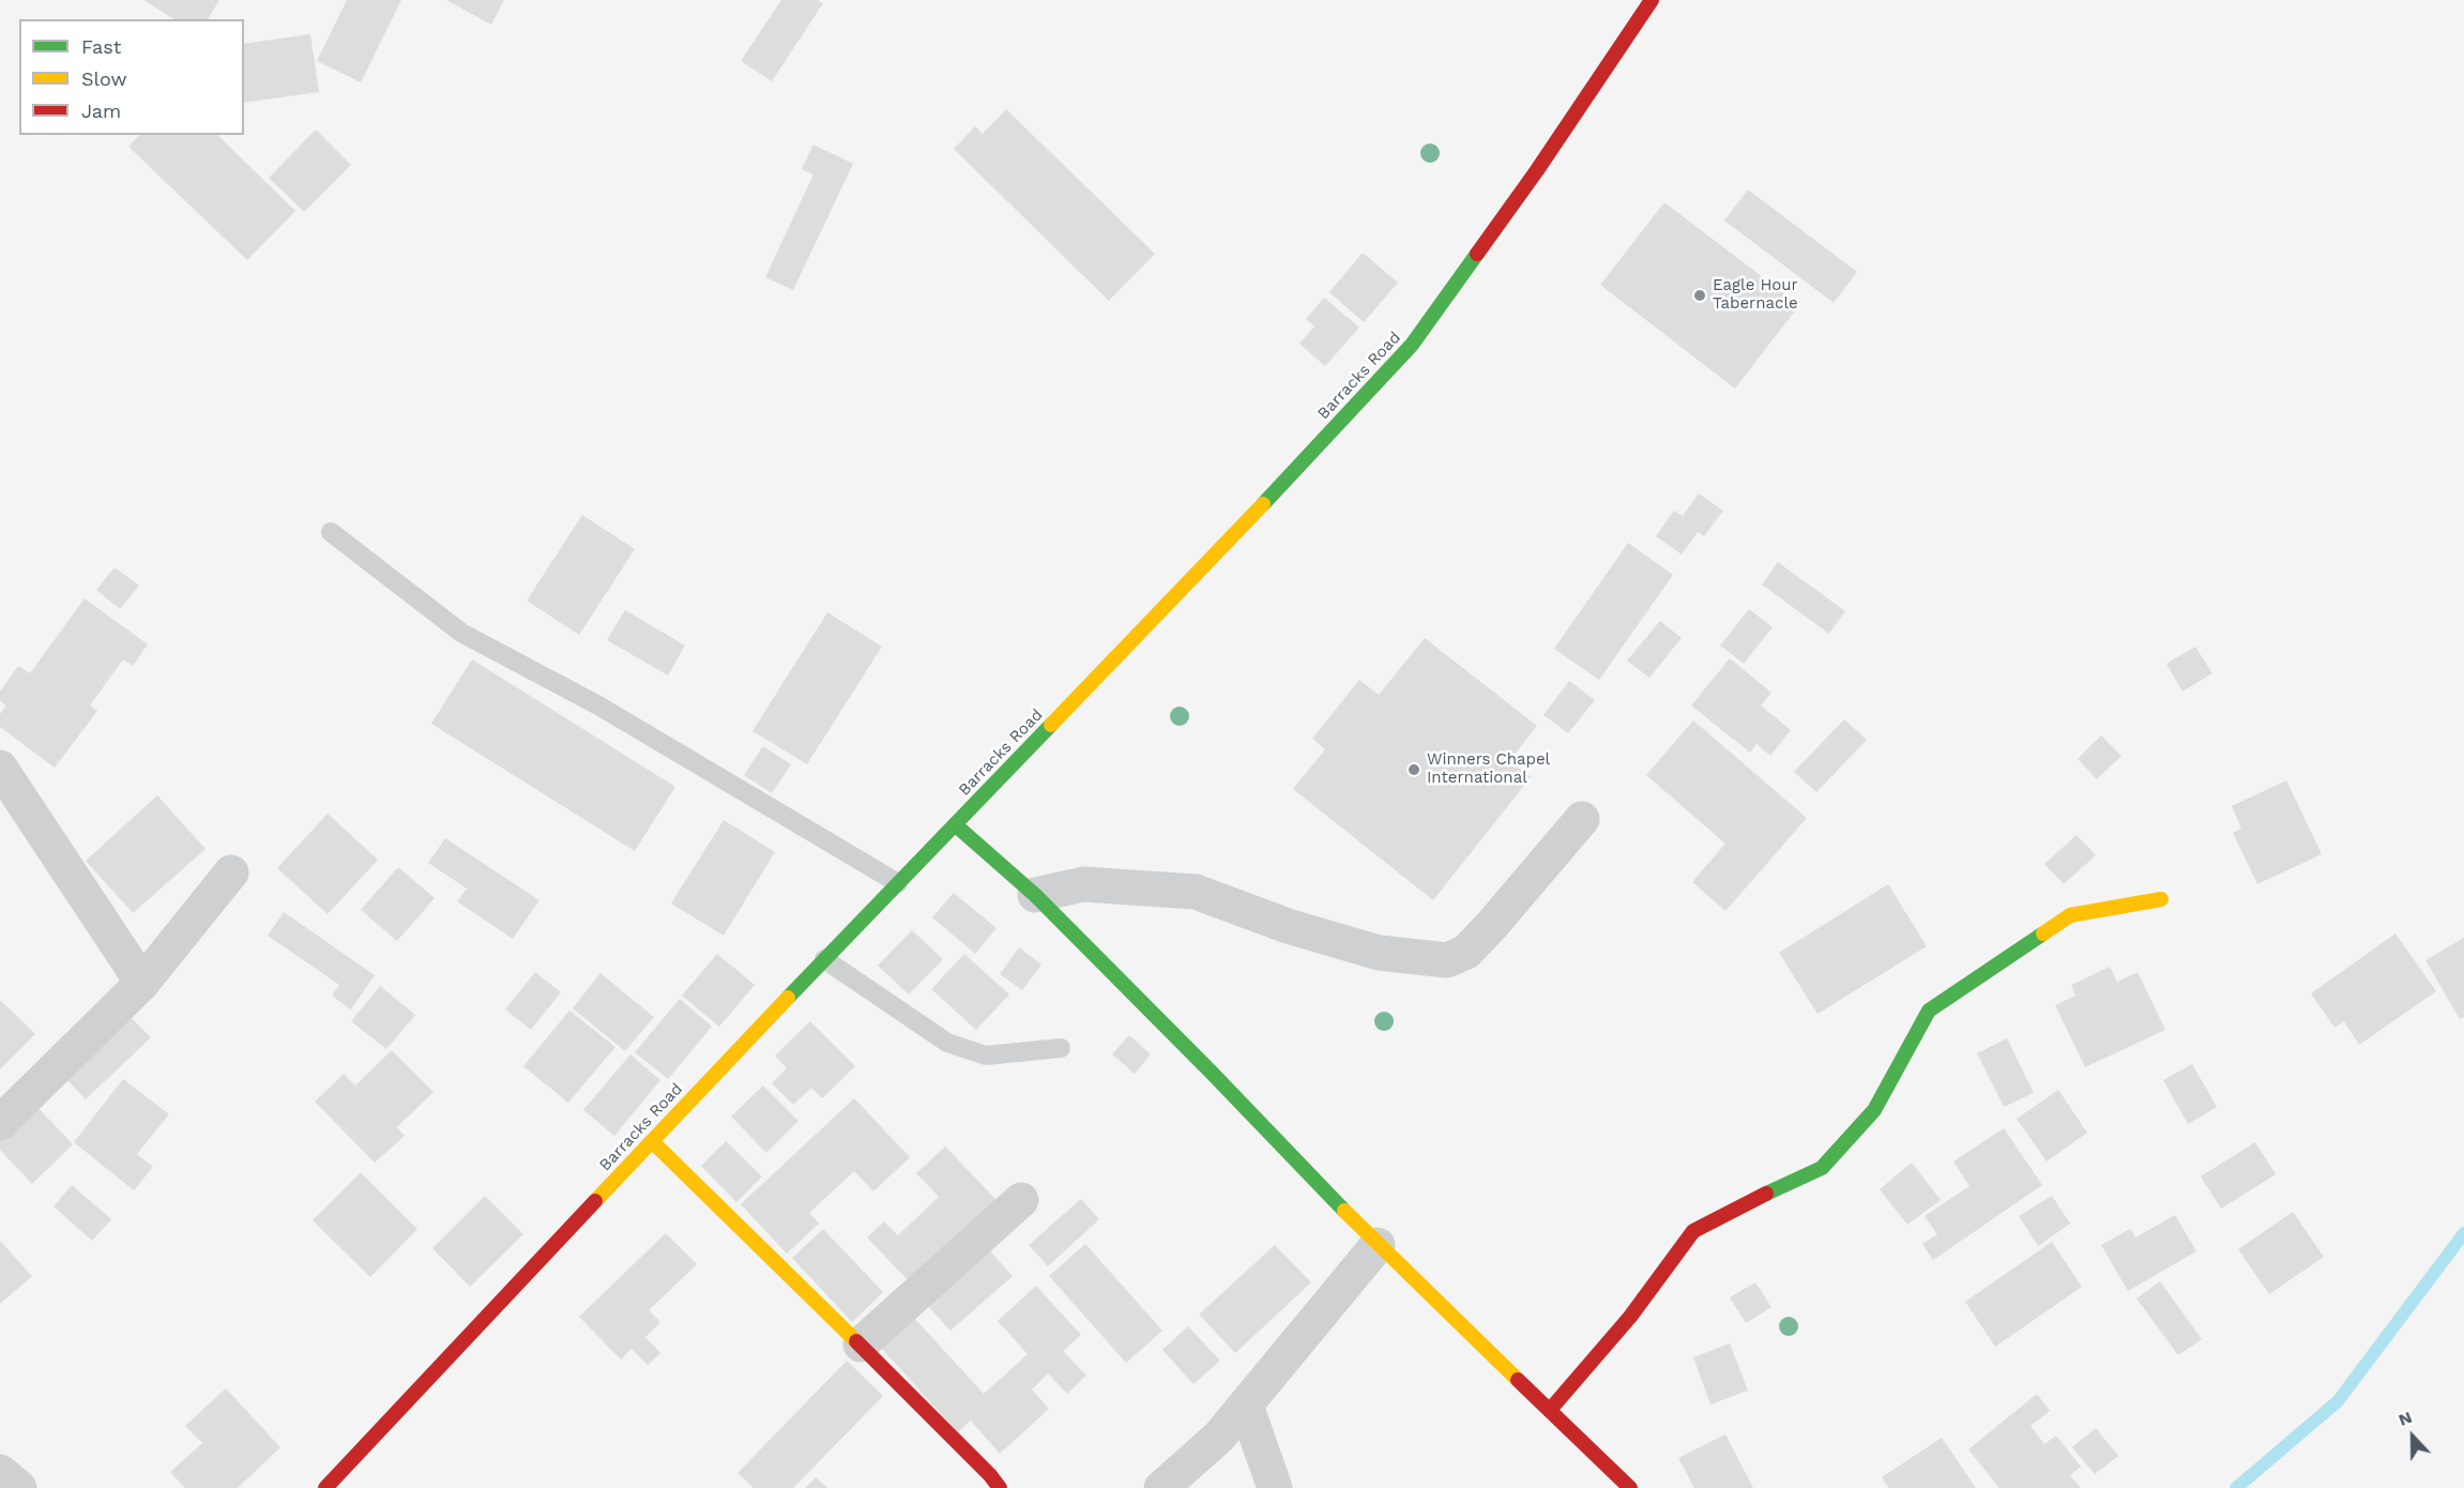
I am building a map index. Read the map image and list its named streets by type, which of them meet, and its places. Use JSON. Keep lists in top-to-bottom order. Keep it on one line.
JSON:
{"streets":{"street":["Barracks Road"]},"places":["Eagle Hour Tabernacle","Winners Chapel International"],"legend":["Fast","Slow","Jam"],"north":"top"}
